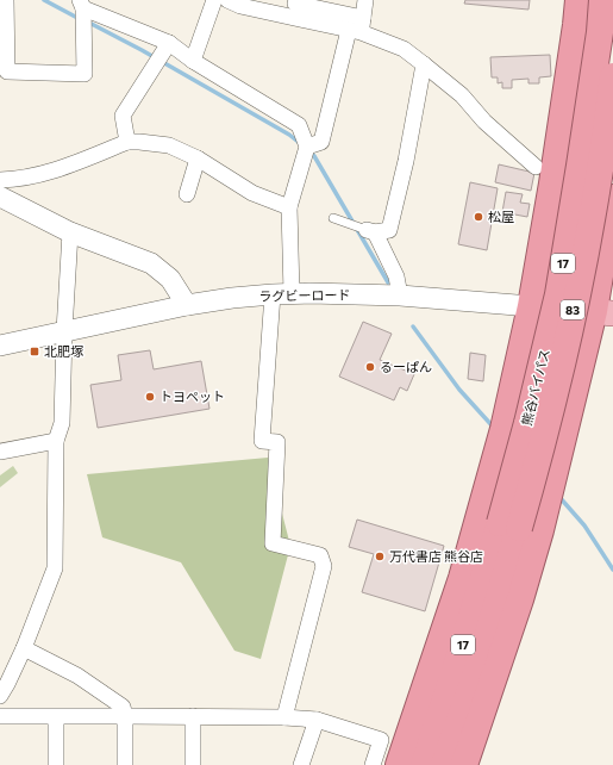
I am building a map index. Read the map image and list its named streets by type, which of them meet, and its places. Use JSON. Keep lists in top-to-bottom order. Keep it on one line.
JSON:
{"streets":{"highway":["17","熊谷バイパス"],"main road":["ラグビーロード","83"]},"crossings":[["17","ラグビーロード"],["17","熊谷バイパス"]],"places":{"other":["松屋","るーぱん","トヨペット","万代書店 熊谷店"],"transit":["北肥塚"]}}
